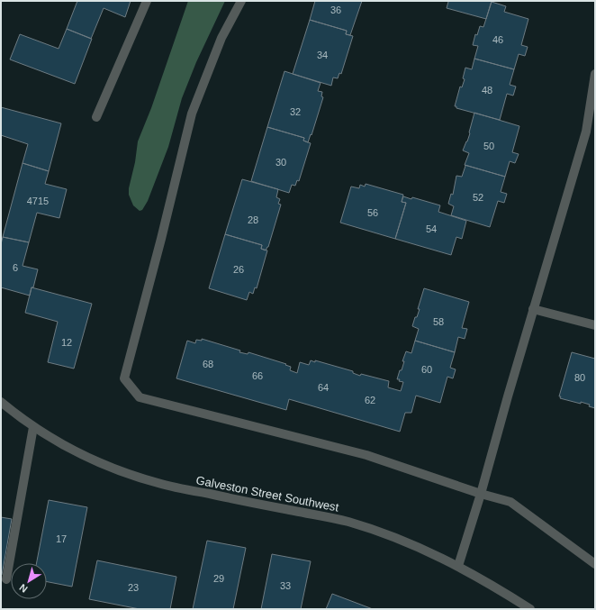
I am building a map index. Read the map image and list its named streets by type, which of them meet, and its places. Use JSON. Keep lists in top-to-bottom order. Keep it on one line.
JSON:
{"streets":{"street":["Galveston Street Southwest"]},"house_numbers":["36","46","34","48","32","50","30","52","4715","56","28","54","6","26","58","12","68","60","66","80","64","62","17","29","33","23"],"north":"bottom left"}
